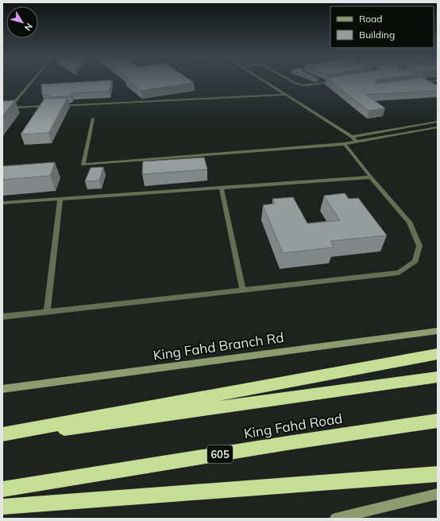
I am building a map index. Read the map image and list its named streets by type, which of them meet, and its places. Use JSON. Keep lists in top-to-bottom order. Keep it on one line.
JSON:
{"streets":{"highway":["King Fahd Road","605"],"main road":["King Fahd Branch Rd"]},"legend":["Road","Building"],"north":"bottom right"}
